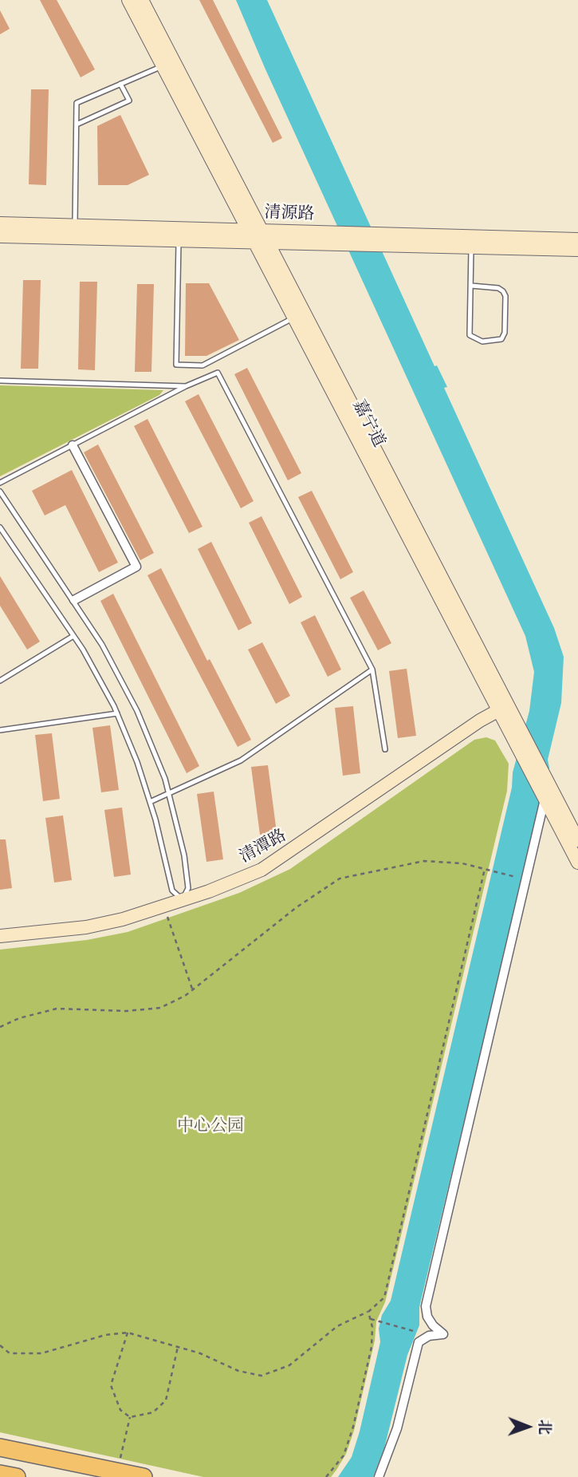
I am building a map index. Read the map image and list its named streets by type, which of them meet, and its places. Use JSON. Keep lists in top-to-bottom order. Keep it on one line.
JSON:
{"streets":{"main road":["清源路","嘉宁道","清潭路"]},"crossings":[["清源路","嘉宁道"],["嘉宁道","清潭路"]],"parks":["中心公园"],"north":"right"}
